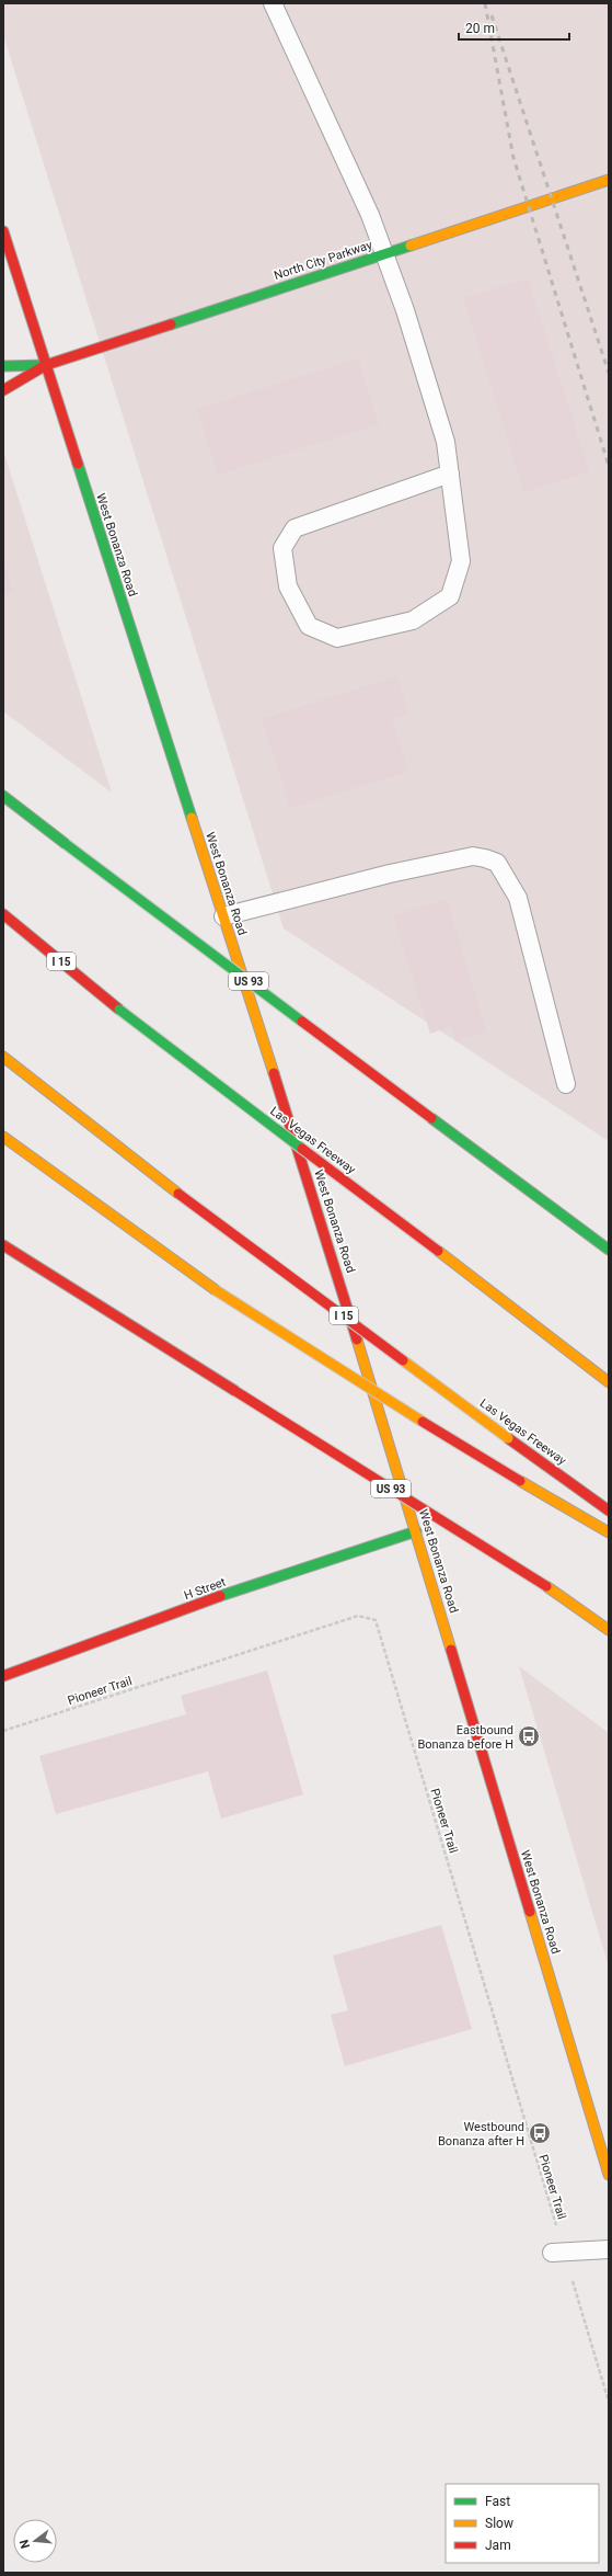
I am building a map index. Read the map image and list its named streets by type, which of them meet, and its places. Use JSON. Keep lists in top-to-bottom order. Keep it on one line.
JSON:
{"streets":{"main road":["North City Parkway","West Bonanza Road","I 15","US 93","Las Vegas Freeway","H Street"],"path":["Pioneer Trail"]},"crossings":[["North City Parkway","West Bonanza Road"],["West Bonanza Road","H Street"]],"places":{"bus stop":["Eastbound Bonanza before H","Westbound Bonanza after H"]},"legend":["Fast","Slow","Jam"],"scale_bar":"20 m","north":"left"}
